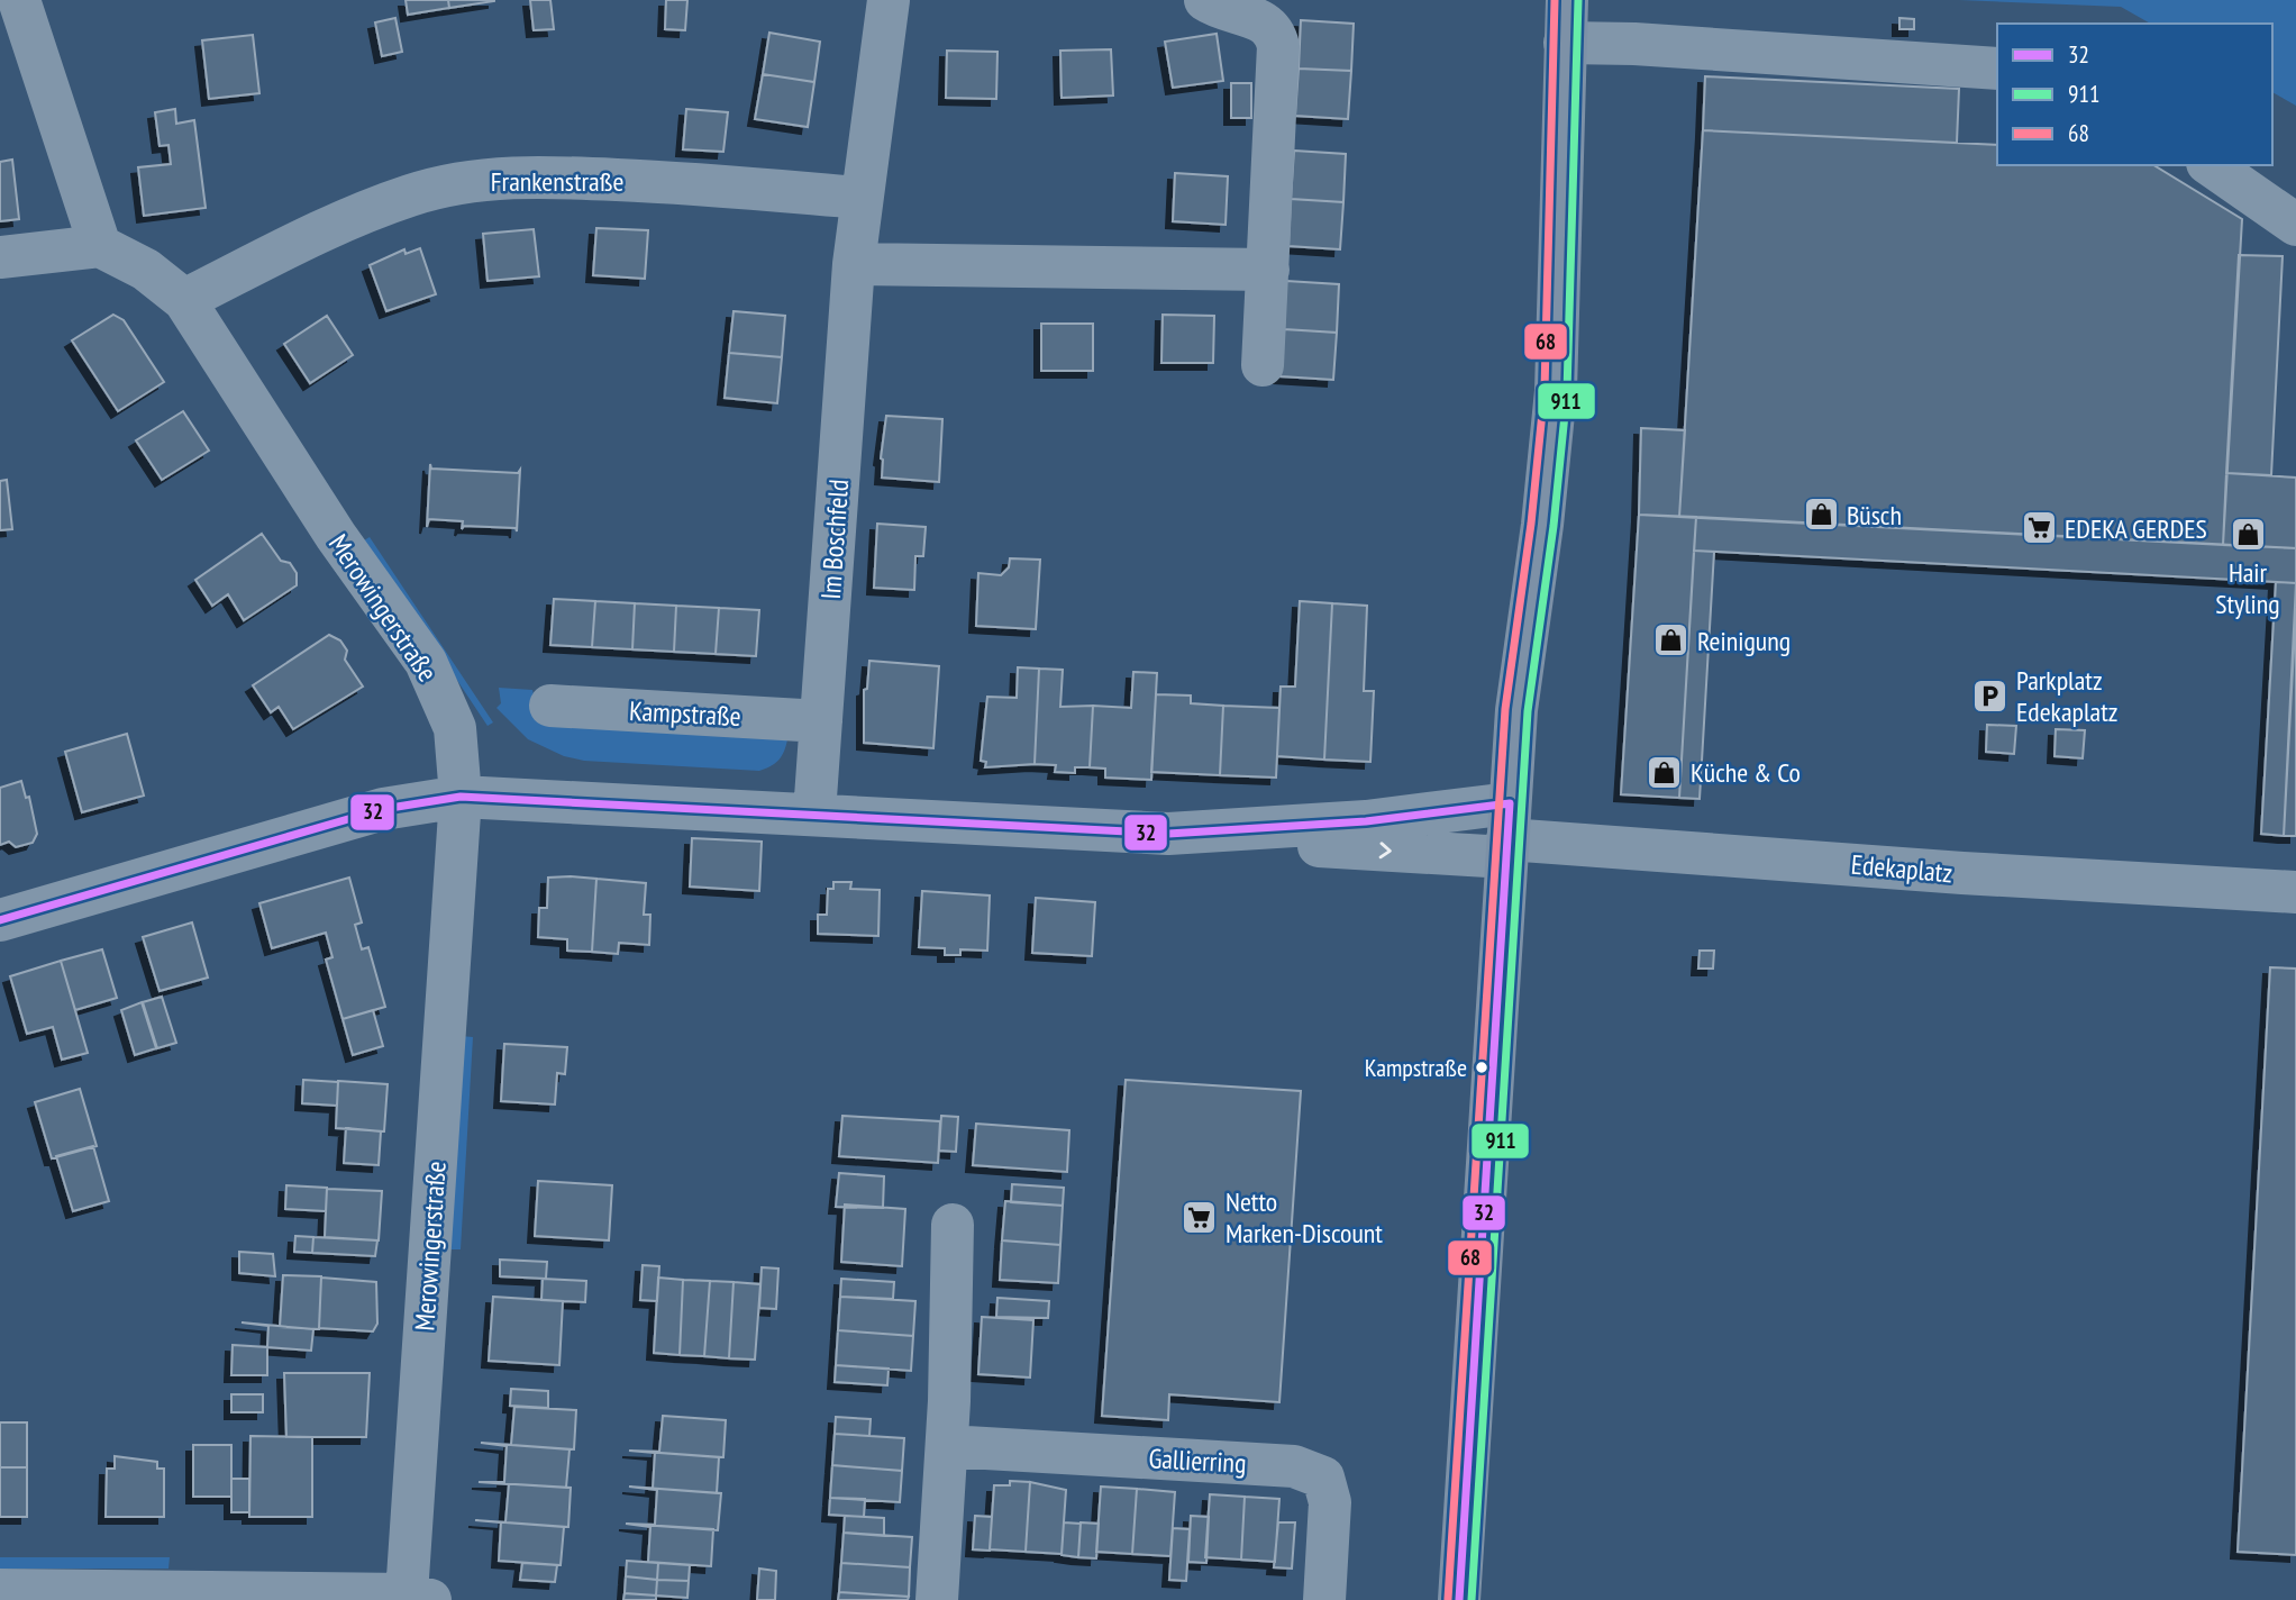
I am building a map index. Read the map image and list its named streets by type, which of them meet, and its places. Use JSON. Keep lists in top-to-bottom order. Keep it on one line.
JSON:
{"streets":{"street":["Frankenstraße","Im Boschfeld","Merowingerstraße","Kampstraße","Edekaplatz","Gallierring"]},"crossings":[["Frankenstraße","Im Boschfeld"],["Frankenstraße","Merowingerstraße"],["Im Boschfeld","Kampstraße"]],"places":{"shop":["Büsch","Hair Styling","Reinigung","Küche & Co"],"supermarket":["EDEKA GERDES","Netto Marken-Discount"],"parking":["Parkplatz Edekaplatz"],"other":["Kampstraße"]},"lines":["transit line 911","transit line 68","transit line 32"],"legend":["32","911","68"]}
